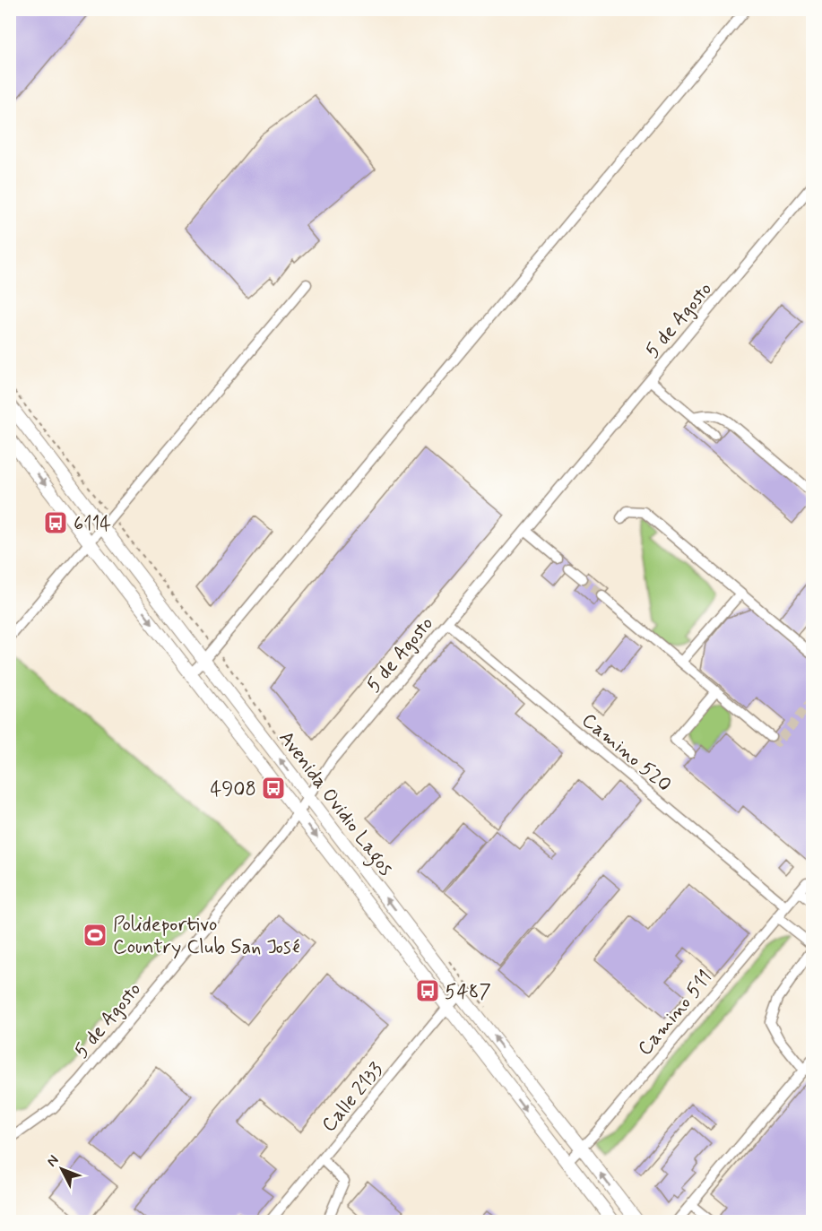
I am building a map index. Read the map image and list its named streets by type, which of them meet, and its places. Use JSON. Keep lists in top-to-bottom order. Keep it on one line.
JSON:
{"streets":{"main road":["Avenida Ovidio Lagos"],"street":["5 de Agosto","Camino 520","Camino 511","Calle 2133"]},"crossings":[["5 de Agosto","Camino 520"],["5 de Agosto","Avenida Ovidio Lagos"],["Camino 520","Camino 511"],["Avenida Ovidio Lagos","Camino 511"],["Avenida Ovidio Lagos","Calle 2133"]],"places":{"bus stop":["6114","4908","5487"],"sports":["Polideportivo Country Club San José"]},"north":"top left"}
